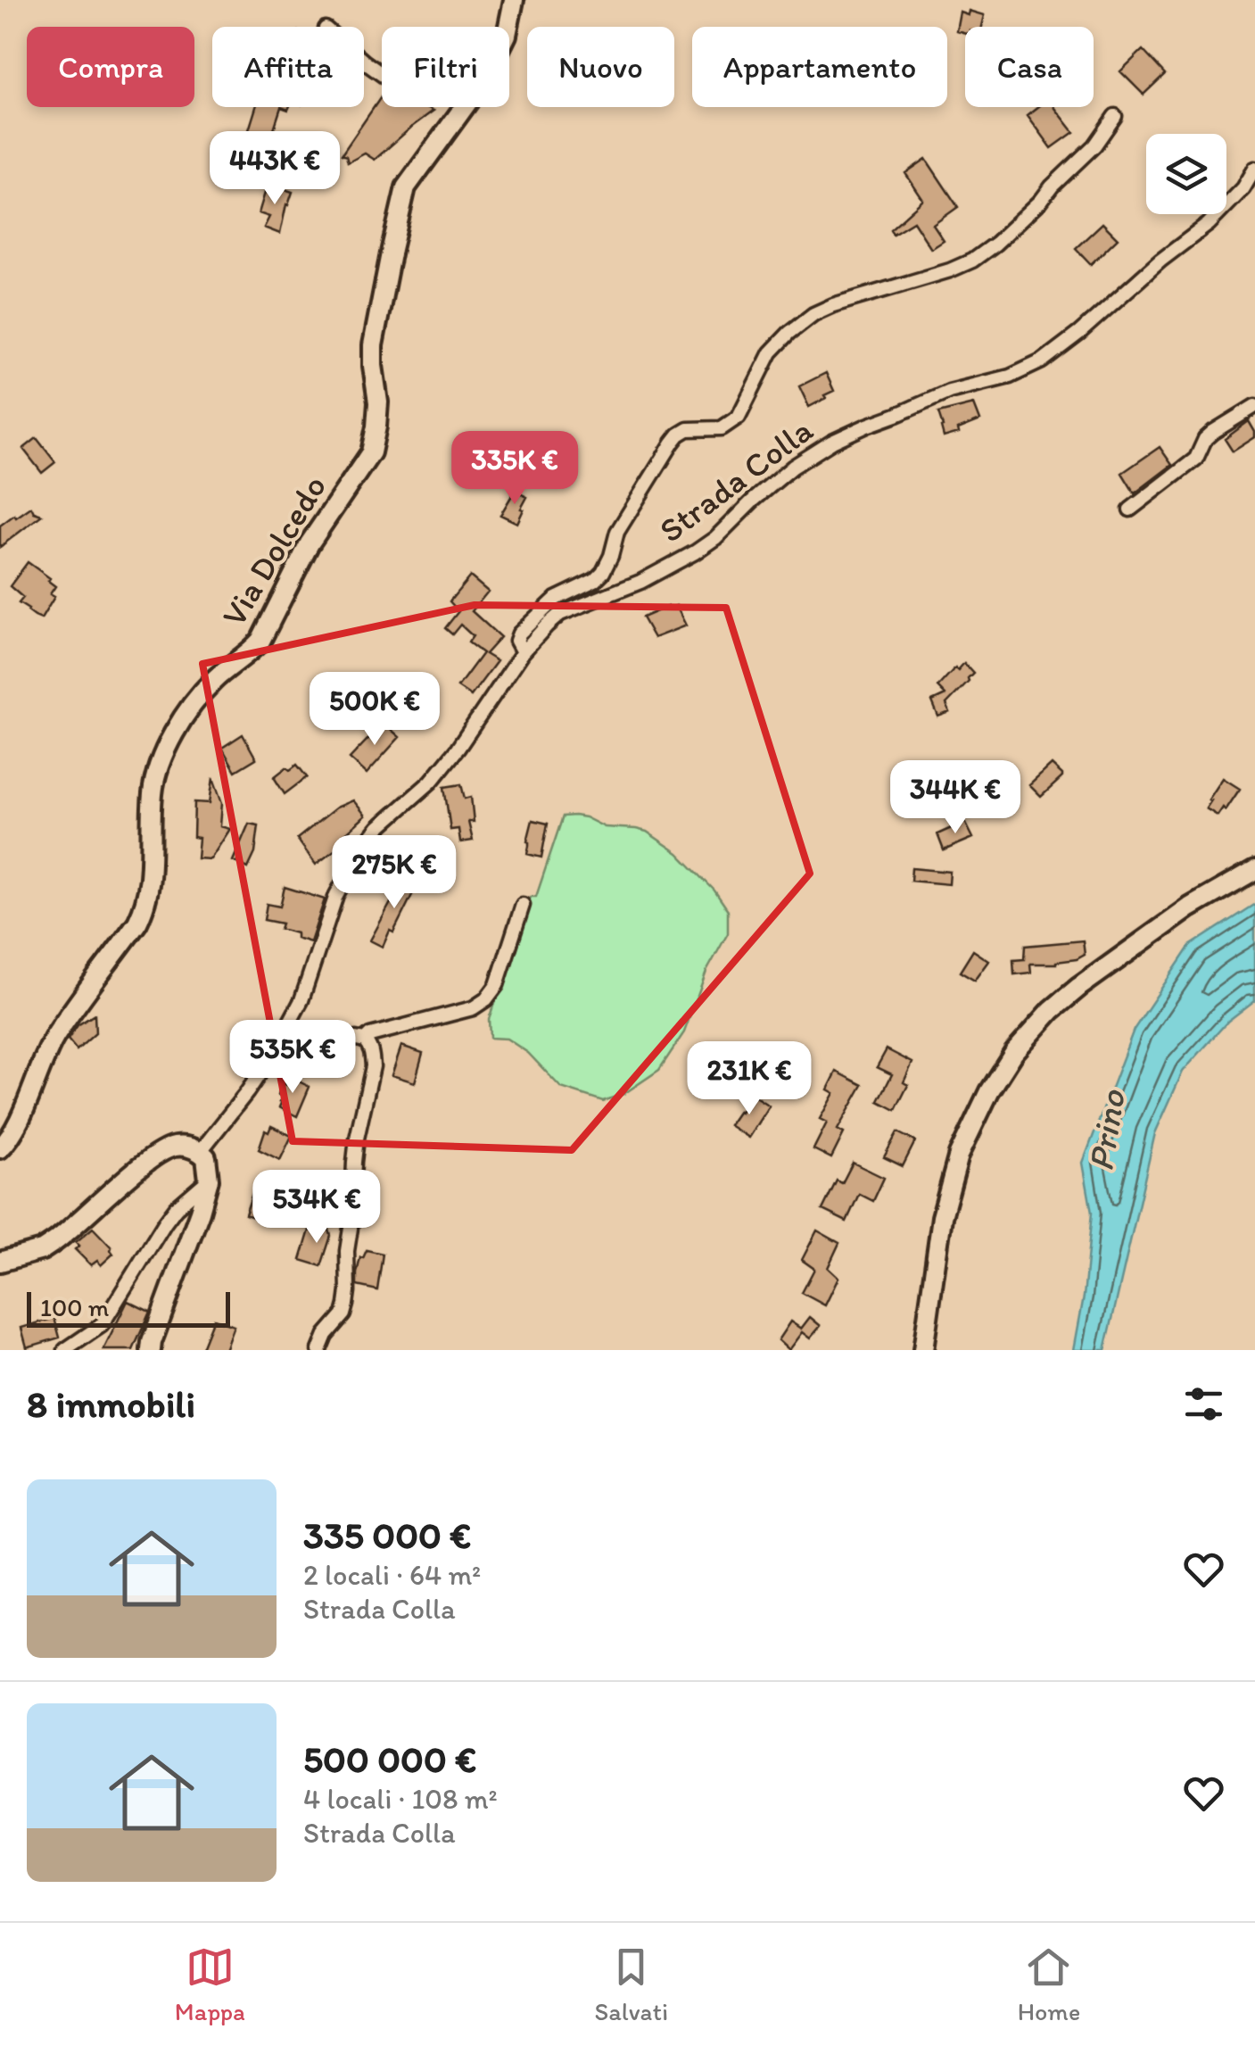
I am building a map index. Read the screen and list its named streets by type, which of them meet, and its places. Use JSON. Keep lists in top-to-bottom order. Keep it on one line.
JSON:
{"streets":{"main road":["Via Dolcedo"],"street":["Strada Colla"]},"water":["Prino"],"scale_bar":"100 m","page":{"chip":["Compra","Affitta","Filtri","Nuovo","Appartamento","Casa"],"price":["443K €","335K €","500K €","344K €","275K €","535K €","231K €","534K €"],"scale":"100 m","heading":"8 immobili","list":[{"name":"335 000 €","note":"2 locali · 64 m² · Strada Colla"},{"name":"500 000 €","note":"4 locali · 108 m² · Strada Colla"}],"tabs":["Mappa","Salvati","Home"]}}
